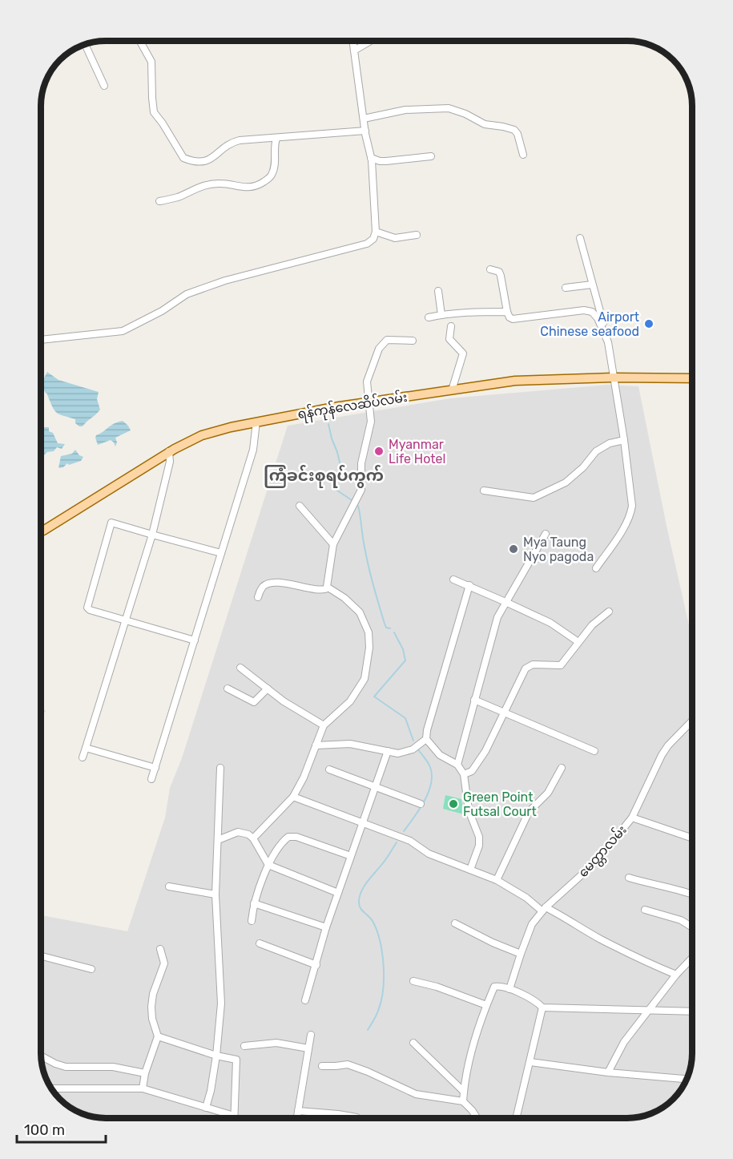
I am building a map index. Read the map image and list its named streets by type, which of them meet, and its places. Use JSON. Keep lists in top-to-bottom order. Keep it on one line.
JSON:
{"streets":{"main road":["ရန်ကုန်လေဆိပ်လမ်း"],"street":["မေတ္တာလမ်း"]},"districts":["ကြံခင်းစုရပ်ကွက်"],"places":["Airport Chinese seafood","Myanmar Life Hotel","Mya Taung Nyo pagoda","Green Point Futsal Court"],"scale_bar":"100 m"}
